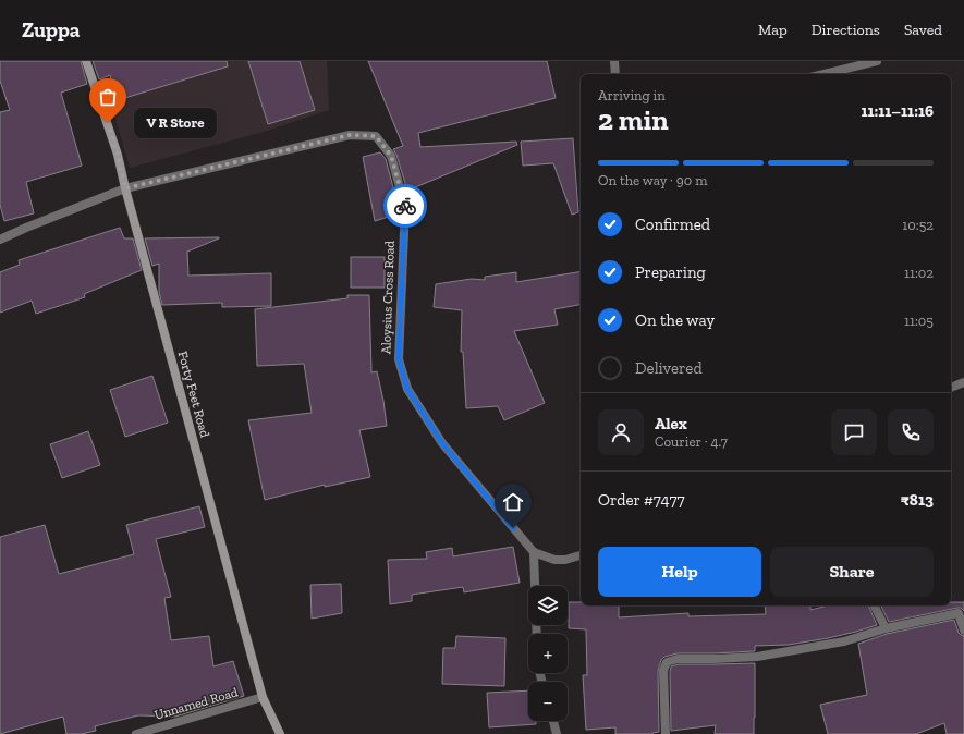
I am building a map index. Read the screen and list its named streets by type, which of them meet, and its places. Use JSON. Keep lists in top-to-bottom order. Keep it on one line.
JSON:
{"streets":{"main road":["Forty Feet Road"],"street":["Aloysius Cross Road","Unnamed Road"]},"crossings":[["Aloysius Cross Road","Forty Feet Road"],["Forty Feet Road","Unnamed Road"]],"places":["V R Store"],"page":{"header":"Zuppa","nav":["Map","Directions","Saved"],"heading":["2 min","Arriving in","11:11–11:16"],"panel":["Alex","Courier · 4.7","Order #7477","₹813"],"bubble":"V R Store","bar":"On the way · 90 m","list":[["Confirmed","10:52"],["Preparing","11:02"],["On the way","11:05"],"Delivered"],"buttons":["Help","Share"],"map_buttons":["+","−"]}}
